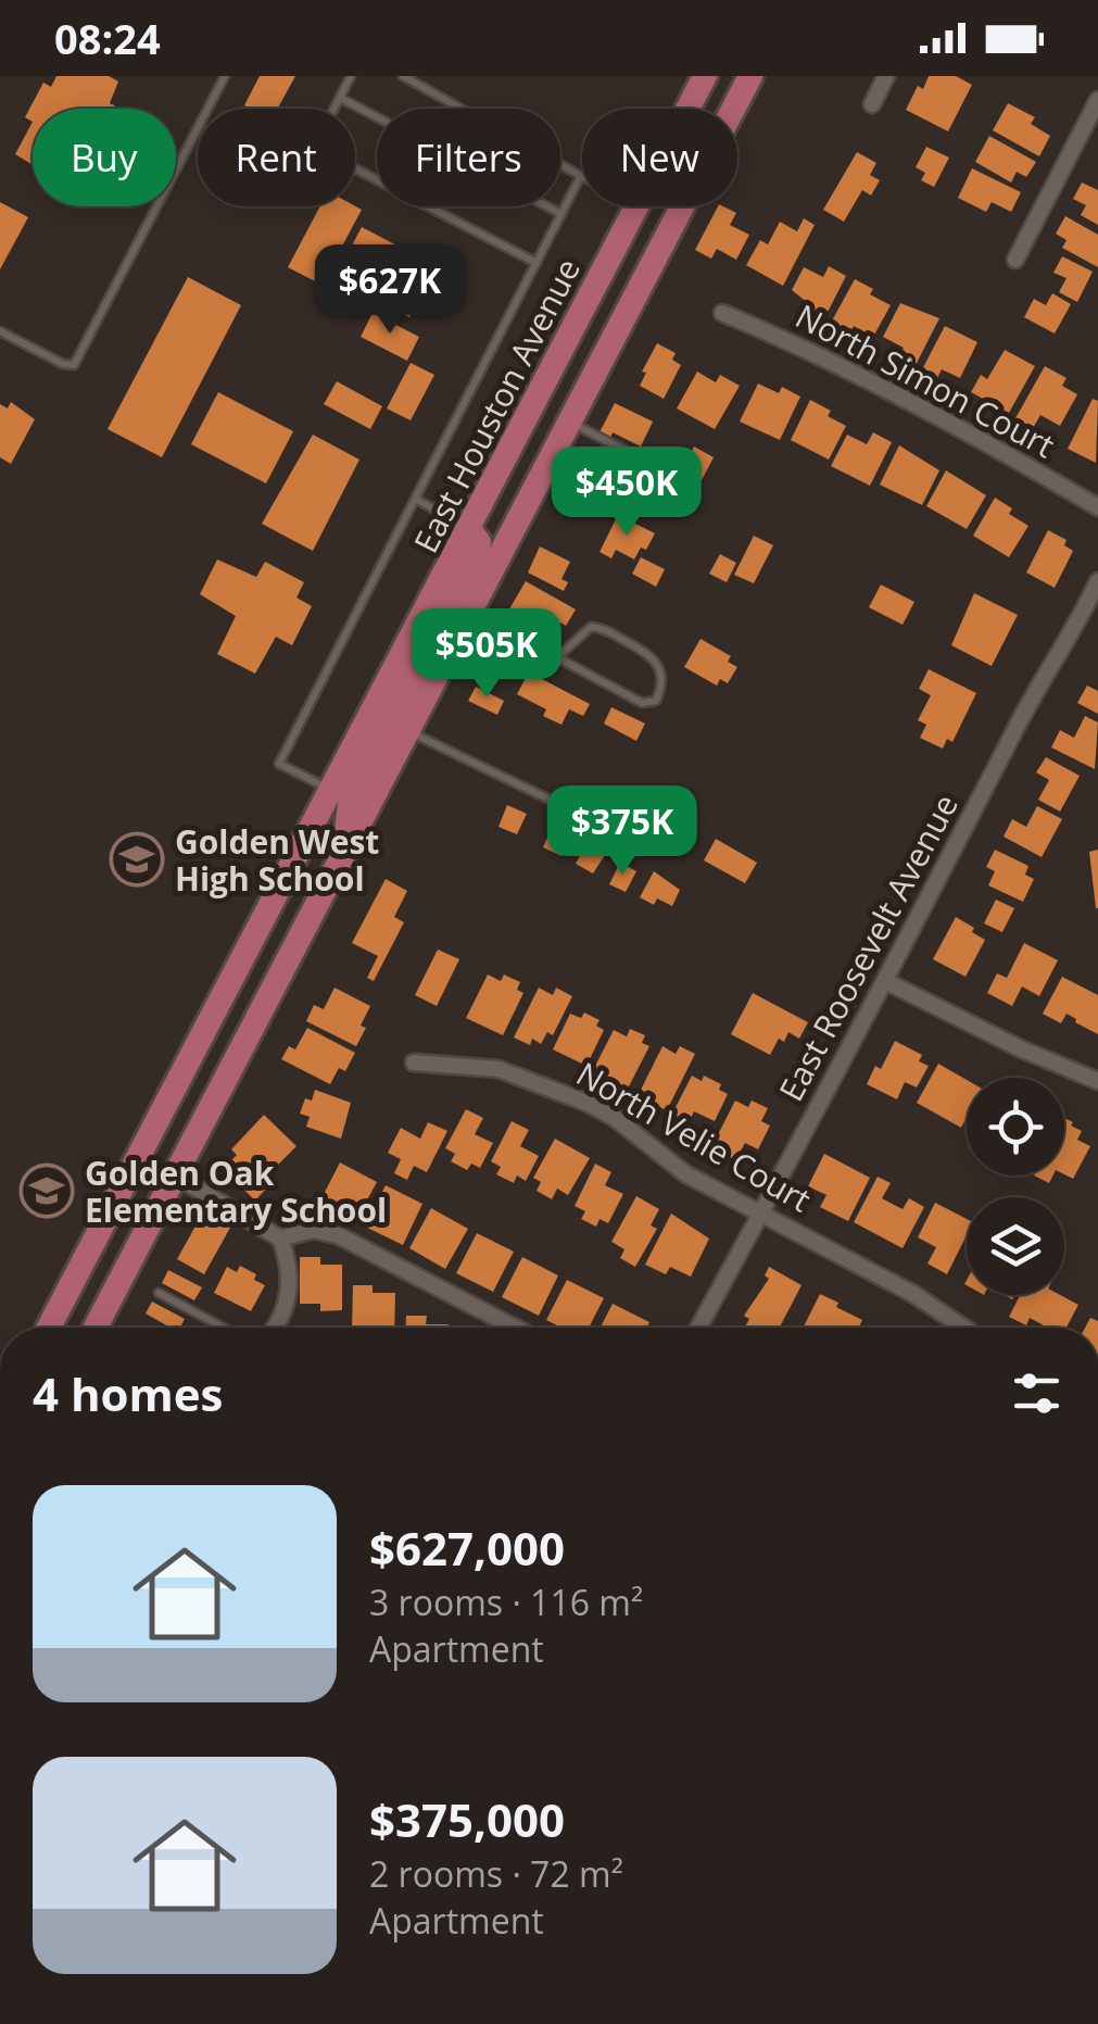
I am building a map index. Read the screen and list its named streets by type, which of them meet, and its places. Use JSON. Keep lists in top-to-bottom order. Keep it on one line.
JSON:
{"streets":{"main road":["East Houston Avenue"],"street":["North Simon Court","East Roosevelt Avenue","North Velie Court"]},"crossings":[["East Roosevelt Avenue","North Velie Court"]],"places":{"school or university":["Golden West High School","Golden Oak Elementary School"]},"page":{"status":"08:24","chip":["Buy","Rent","Filters","New"],"price":["$627K","$450K","$505K","$375K"],"heading":"4 homes","list":[{"name":"$627,000","note":"3 rooms · 116 m² · Apartment"},{"name":"$375,000","note":"2 rooms · 72 m² · Apartment"}]}}
